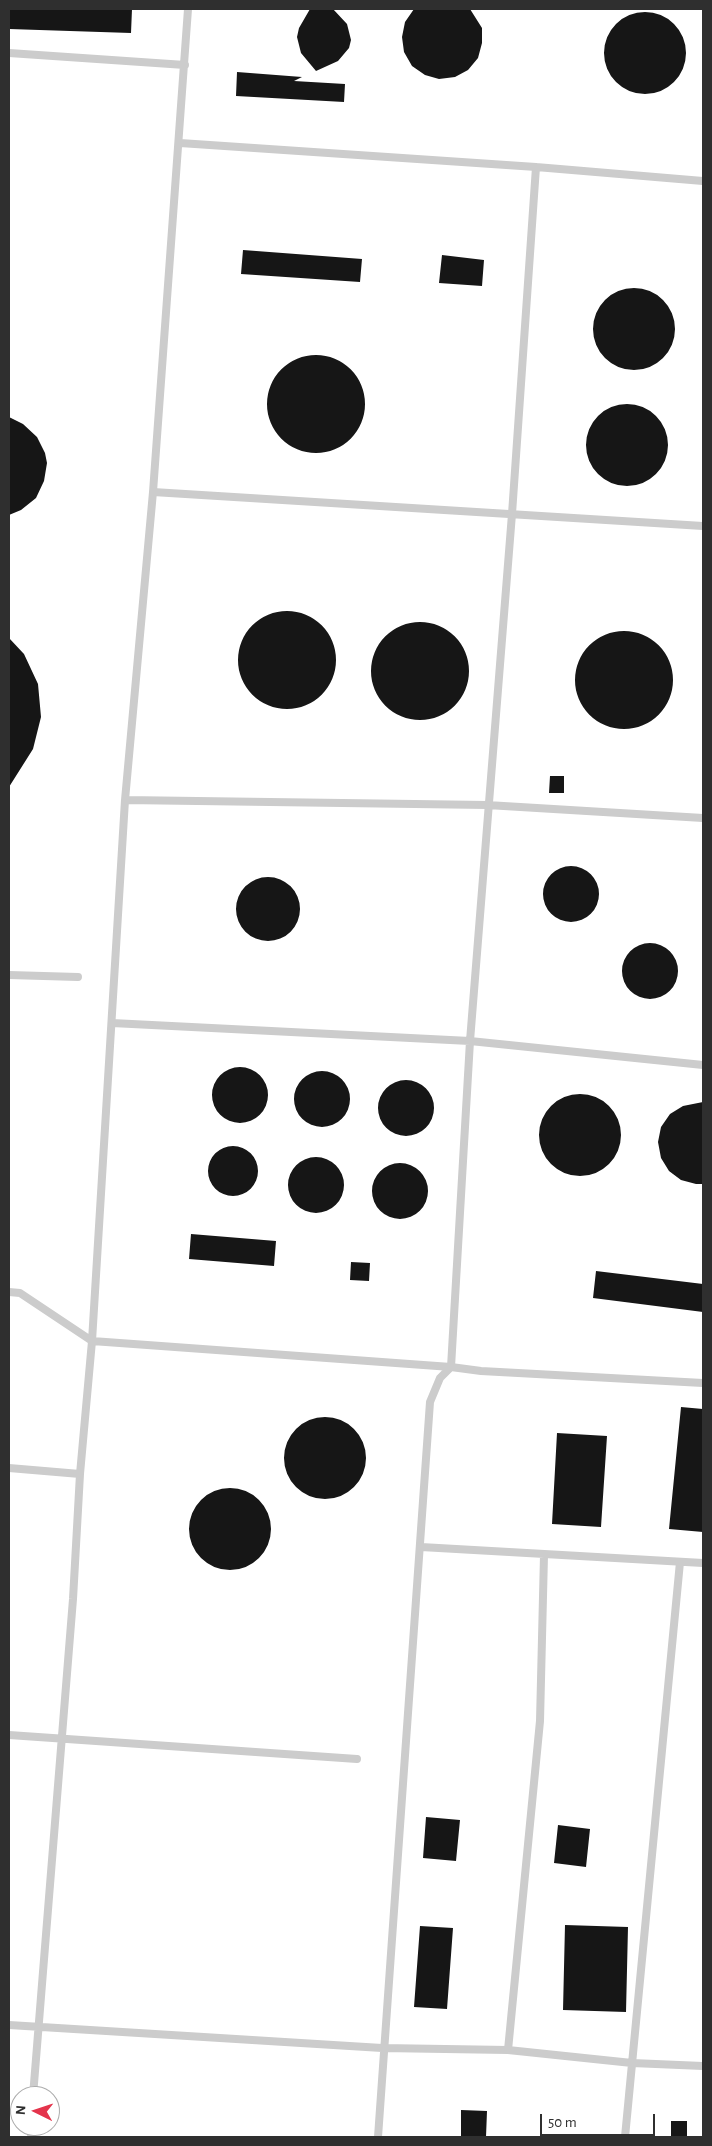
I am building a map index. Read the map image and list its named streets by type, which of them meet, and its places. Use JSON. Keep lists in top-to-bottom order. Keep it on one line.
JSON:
{"scale_bar":"50 m","north":"left"}
